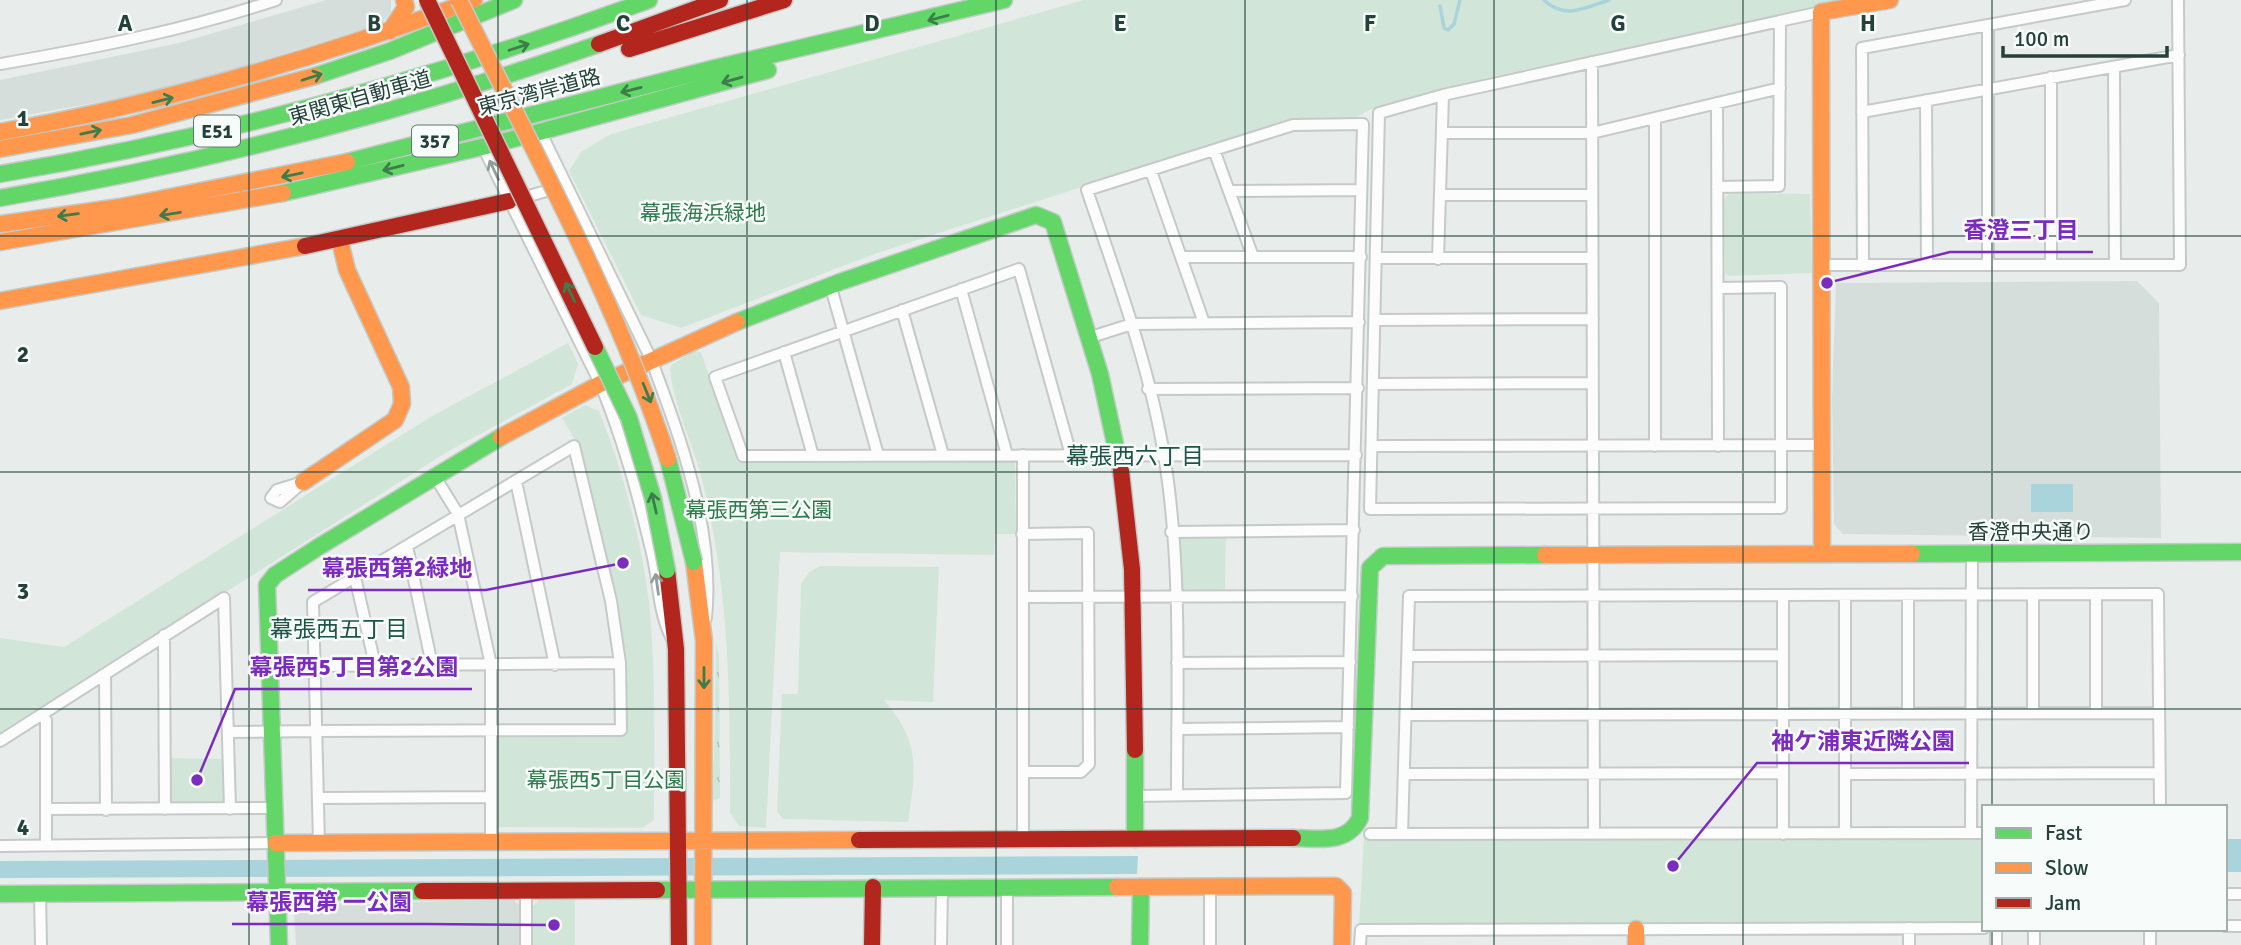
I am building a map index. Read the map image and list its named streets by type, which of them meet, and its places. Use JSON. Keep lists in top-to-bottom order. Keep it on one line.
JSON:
{"streets":{"main road":["東京湾岸道路","東関東自動車道","E51","357","香澄中央通り"]},"districts":["幕張西六丁目","幕張西五丁目"],"parks":["幕張海浜緑地","幕張西第三公園","幕張西5丁目公園"],"places":["香澄三丁目","幕張西第2緑地","幕張西5丁目第2公園","袖ケ浦東近隣公園","幕張西第 一公園"],"legend":["Fast","Slow","Jam"],"scale_bar":"100 m","grid":{"columns":["A","B","C","D","E","F","G","H"],"rows":["1","2","3","4"]}}
